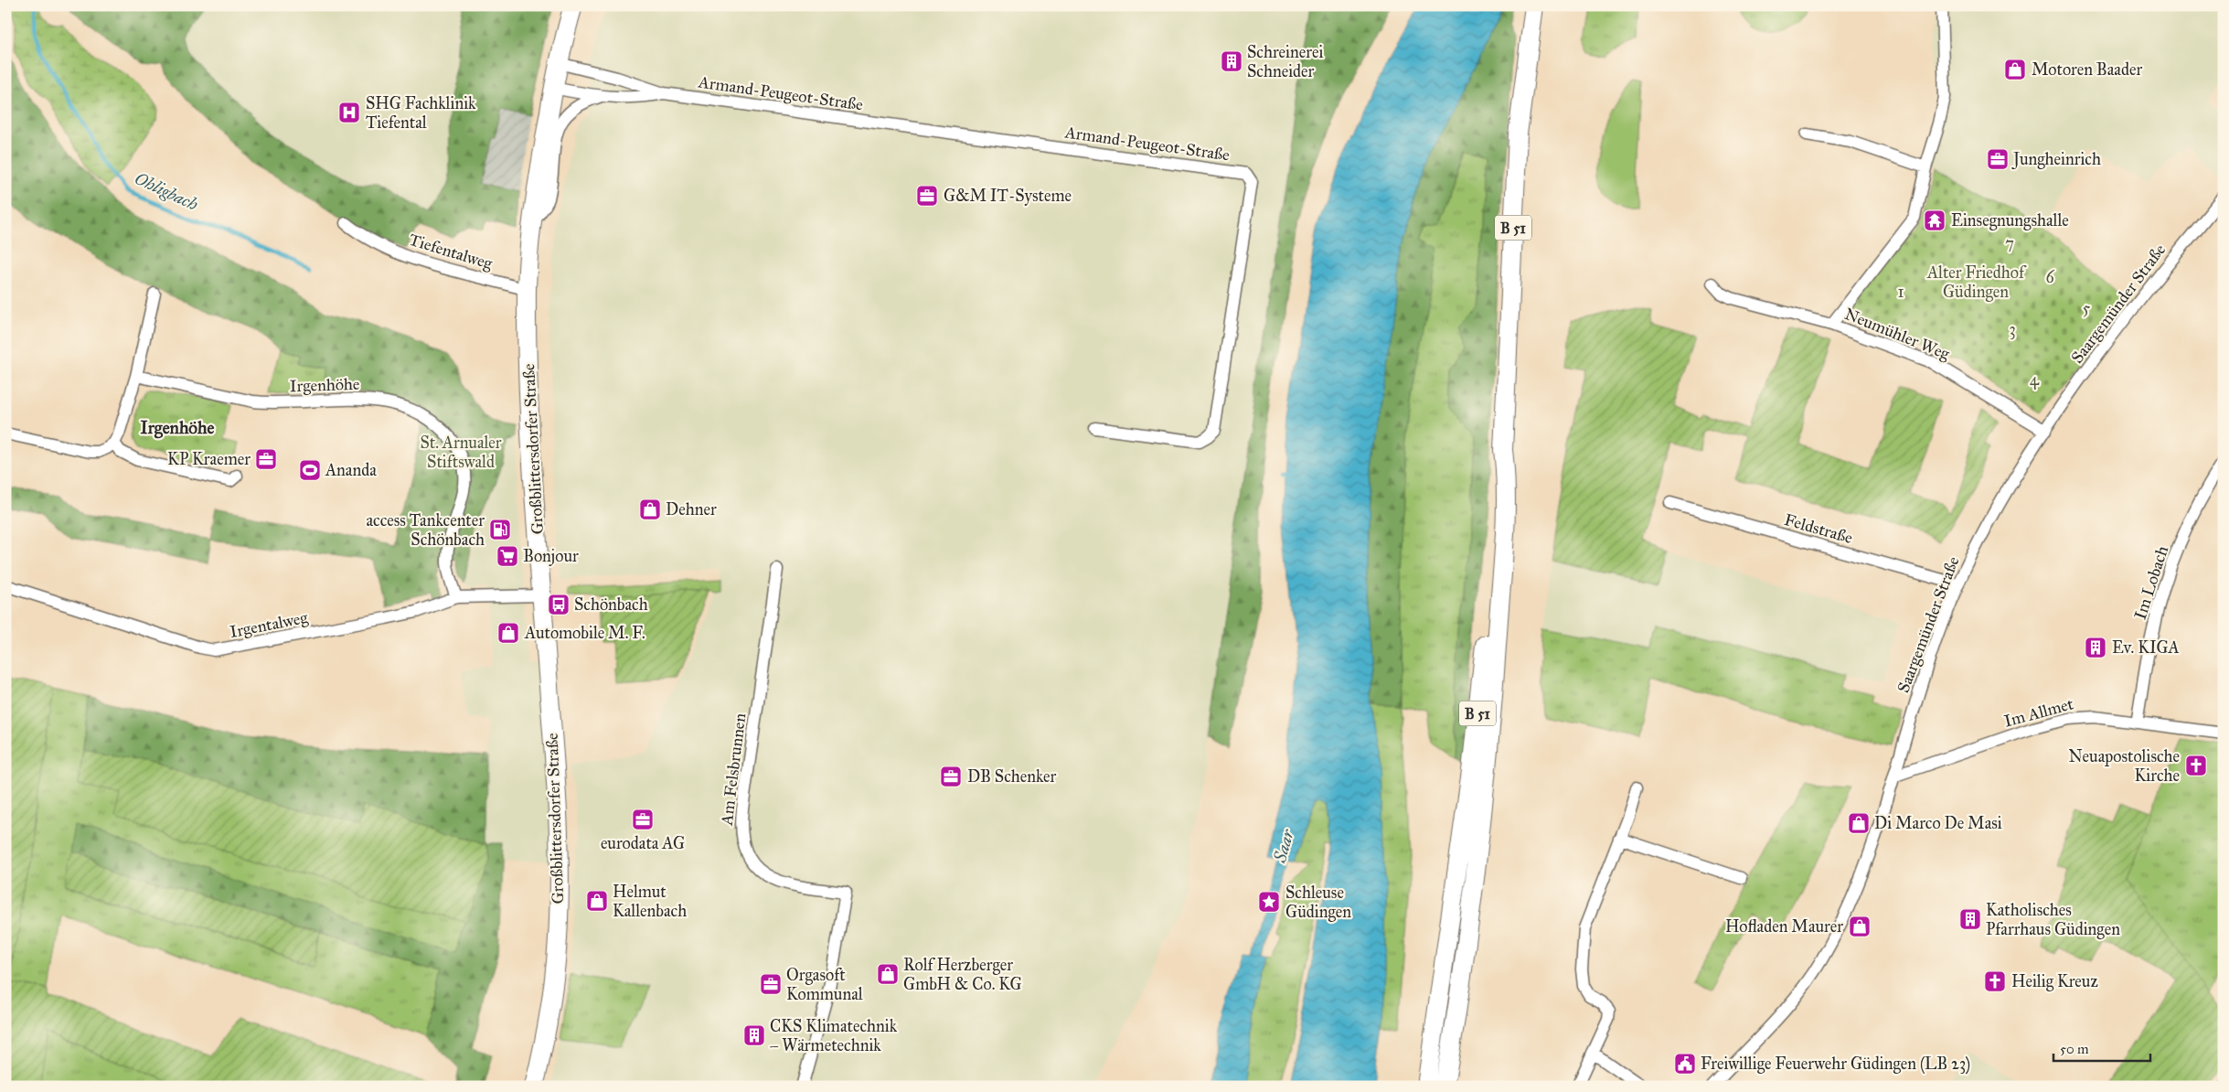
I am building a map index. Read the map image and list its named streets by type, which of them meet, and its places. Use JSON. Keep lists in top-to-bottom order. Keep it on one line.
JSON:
{"streets":{"main road":["B 51","Großblittersdorfer Straße"],"street":["Armand-Peugeot-Straße","Tiefentalweg","Saargemünder Straße","Neumühler Weg","Irgenhöhe","Feldstraße","Im Lobach","Irgentalweg","Im Allmet","Am Felsbrunnen"]},"crossings":[["Armand-Peugeot-Straße","Großblittersdorfer Straße"],["Tiefentalweg","Großblittersdorfer Straße"],["Saargemünder Straße","Neumühler Weg"],["Saargemünder Straße","Feldstraße"],["Saargemünder Straße","Im Allmet"],["Irgenhöhe","Irgentalweg"],["Großblittersdorfer Straße","Irgentalweg"],["Im Lobach","Im Allmet"]],"districts":["Irgenhöhe"],"water":["Ohligbach","Saar"],"parks":["7","Alter Friedhof Güdingen","6","1","5","3","4","St. Arnualer Stiftswald"],"places":{"building":["Schreinerei Schneider","Ev. KIGA","Katholisches Pfarrhaus Güdingen","CKS Klimatechnik – Wärmetechnik"],"shop":["Motoren Baader","Dehner","Automobile M. F.","Di Marco De Masi","Helmut Kallenbach","Hofladen Maurer","Rolf Herzberger GmbH & Co. KG"],"hospital":["SHG Fachklinik Tiefental"],"office":["Jungheinrich","G&M IT-Systeme","KP Kraemer","DB Schenker","eurodata AG","Orgasoft Kommunal"],"temple":["Einsegnungshalle"],"sports":["Ananda"],"fuel station":["access Tankcenter Schönbach"],"supermarket":["Bonjour"],"bus stop":["Schönbach"],"church":["Neuapostolische Kirche","Heilig Kreuz"],"place":["Schleuse Güdingen"],"public building":["Freiwillige Feuerwehr Güdingen (LB 23)"]},"scale_bar":"50 m"}
